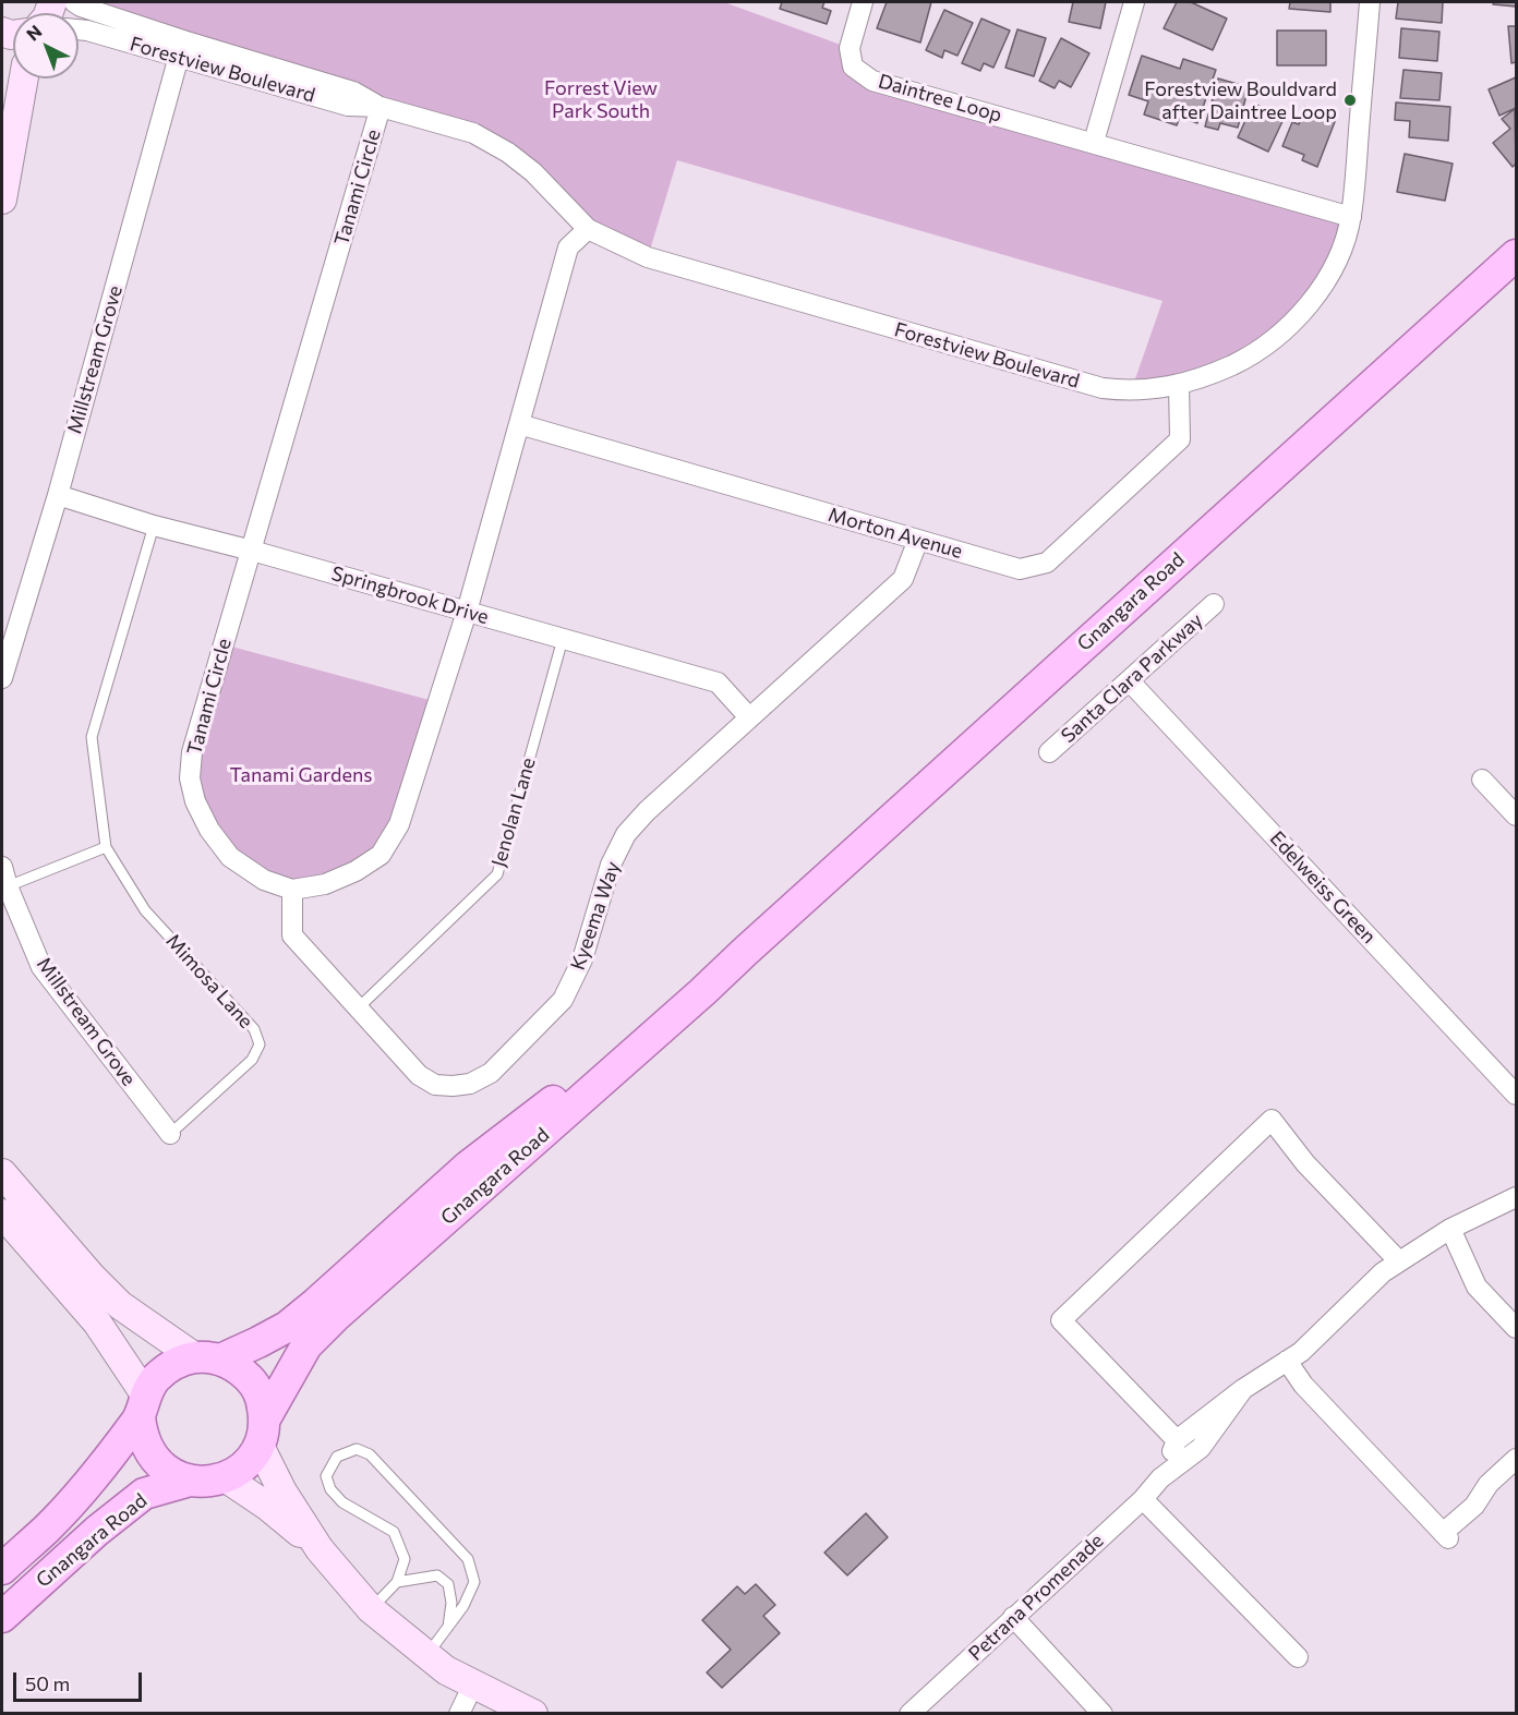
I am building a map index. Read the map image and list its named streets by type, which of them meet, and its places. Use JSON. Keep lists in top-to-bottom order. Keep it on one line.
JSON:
{"streets":{"main road":["Gnangara Road"],"street":["Forestview Boulevard","Daintree Loop","Tanami Circle","Millstream Grove","Morton Avenue","Springbrook Drive","Santa Clara Parkway","Edelweiss Green","Kyeema Way","Petrana Promenade"],"lane":["Jenolan Lane","Mimosa Lane"]},"crossings":[["Forestview Boulevard","Daintree Loop"],["Forestview Boulevard","Tanami Circle"],["Forestview Boulevard","Millstream Grove"],["Forestview Boulevard","Morton Avenue"],["Tanami Circle","Morton Avenue"],["Tanami Circle","Springbrook Drive"],["Tanami Circle","Kyeema Way"],["Millstream Grove","Springbrook Drive"],["Millstream Grove","Mimosa Lane"],["Morton Avenue","Kyeema Way"],["Springbrook Drive","Jenolan Lane"],["Springbrook Drive","Kyeema Way"],["Springbrook Drive","Mimosa Lane"],["Santa Clara Parkway","Edelweiss Green"],["Jenolan Lane","Kyeema Way"]],"parks":["Forrest View Park South","Tanami Gardens"],"places":["Forestview Bouldvard after Daintree Loop"],"scale_bar":"50 m","north":"top left"}
